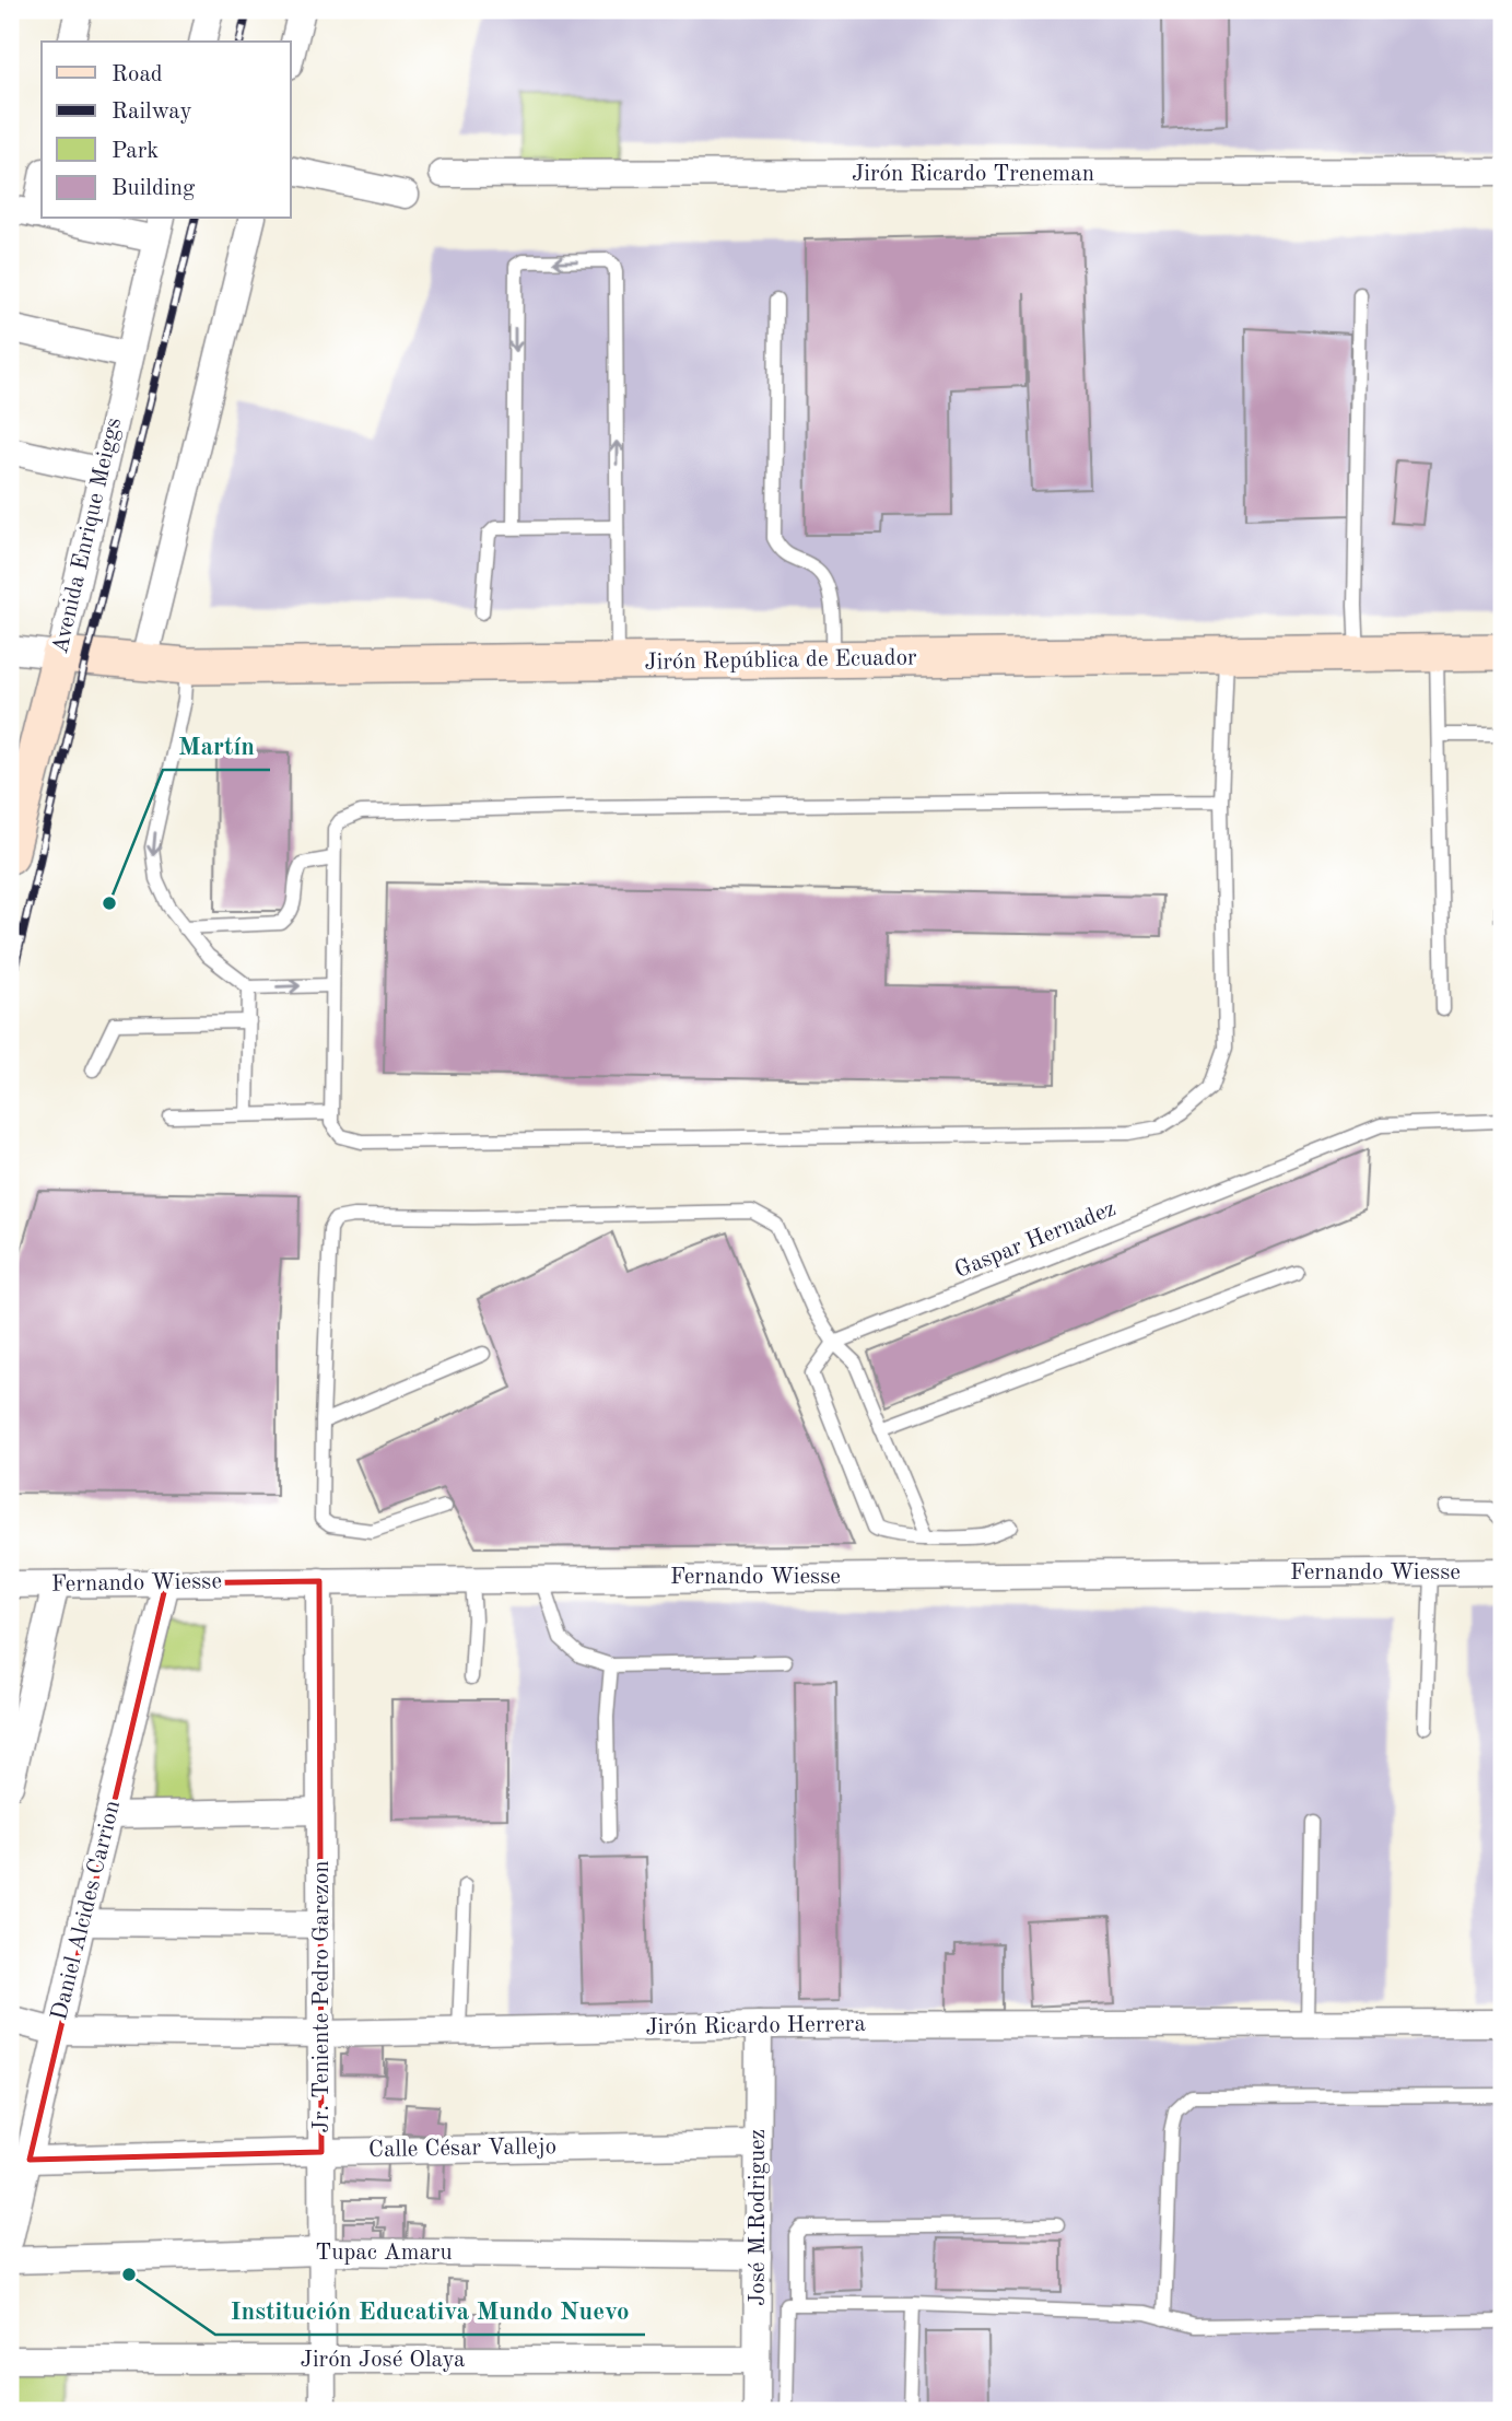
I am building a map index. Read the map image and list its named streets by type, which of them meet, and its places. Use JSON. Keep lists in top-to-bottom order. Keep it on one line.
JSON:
{"streets":{"street":["Jirón Ricardo Treneman","Avenida Enrique Meiggs","Jirón República de Ecuador","Fernando Wiesse","Daniel Alcides Carrion","Jr. Teniente Pedro Garezon","Jirón Ricardo Herrera","Calle César Vallejo","José M.Rodriguez","Tupac Amaru","Jirón José Olaya"],"lane":["Gaspar Hernadez"]},"crossings":[["Avenida Enrique Meiggs","Jirón República de Ecuador"],["Fernando Wiesse","Daniel Alcides Carrion"],["Fernando Wiesse","Jr. Teniente Pedro Garezon"],["Daniel Alcides Carrion","Jirón Ricardo Herrera"],["Daniel Alcides Carrion","Calle César Vallejo"],["Jr. Teniente Pedro Garezon","Jirón Ricardo Herrera"],["Jr. Teniente Pedro Garezon","Calle César Vallejo"],["Jr. Teniente Pedro Garezon","Tupac Amaru"],["Jr. Teniente Pedro Garezon","Jirón José Olaya"],["Jirón Ricardo Herrera","José M.Rodriguez"],["Calle César Vallejo","José M.Rodriguez"],["José M.Rodriguez","Tupac Amaru"],["José M.Rodriguez","Jirón José Olaya"]],"places":["Martín","Institución Educativa Mundo Nuevo"],"legend":["Road","Railway","Park","Building"]}
